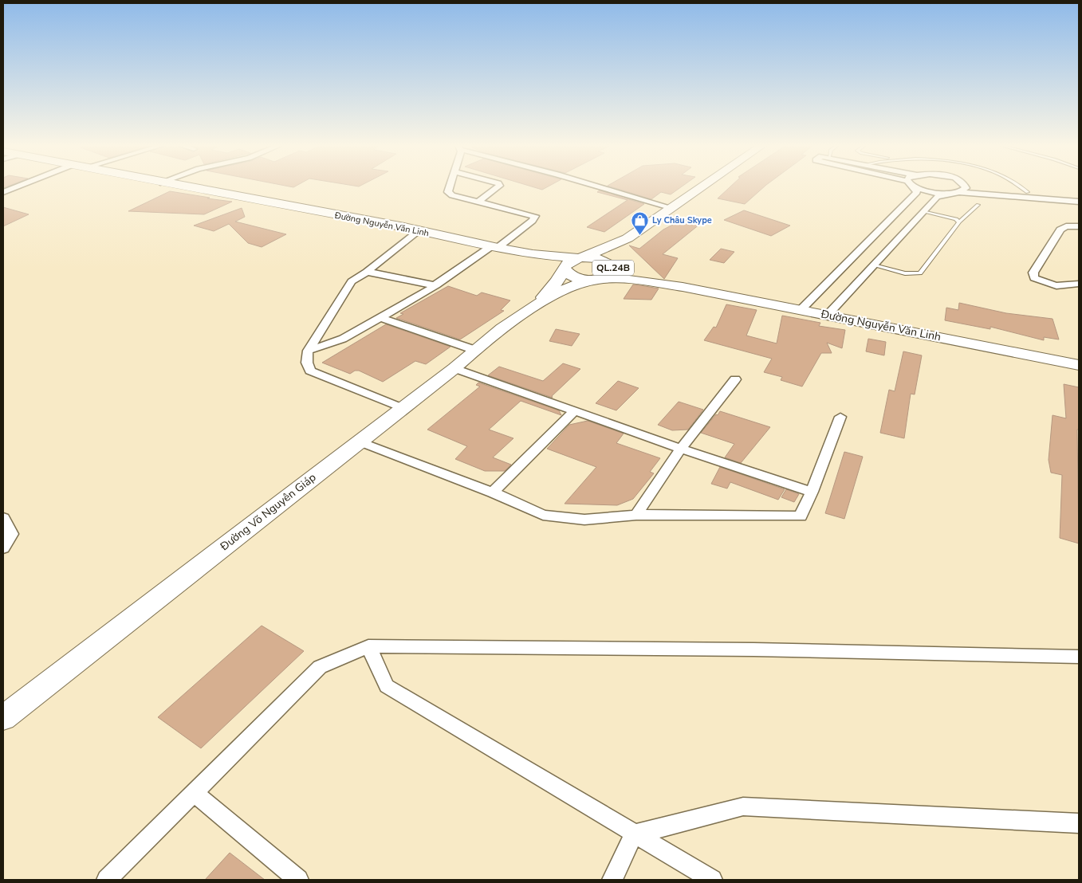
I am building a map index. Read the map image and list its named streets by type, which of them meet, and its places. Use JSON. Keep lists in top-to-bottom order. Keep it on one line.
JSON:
{"streets":{"main road":["Đường Nguyễn Văn Linh","QL.24B","Đường Võ Nguyên Giáp"]},"crossings":[["Đường Nguyễn Văn Linh","QL.24B"],["Đường Nguyễn Văn Linh","Đường Võ Nguyên Giáp"],["QL.24B","Đường Võ Nguyên Giáp"]],"places":{"shop":["Ly Châu Skype"]}}
